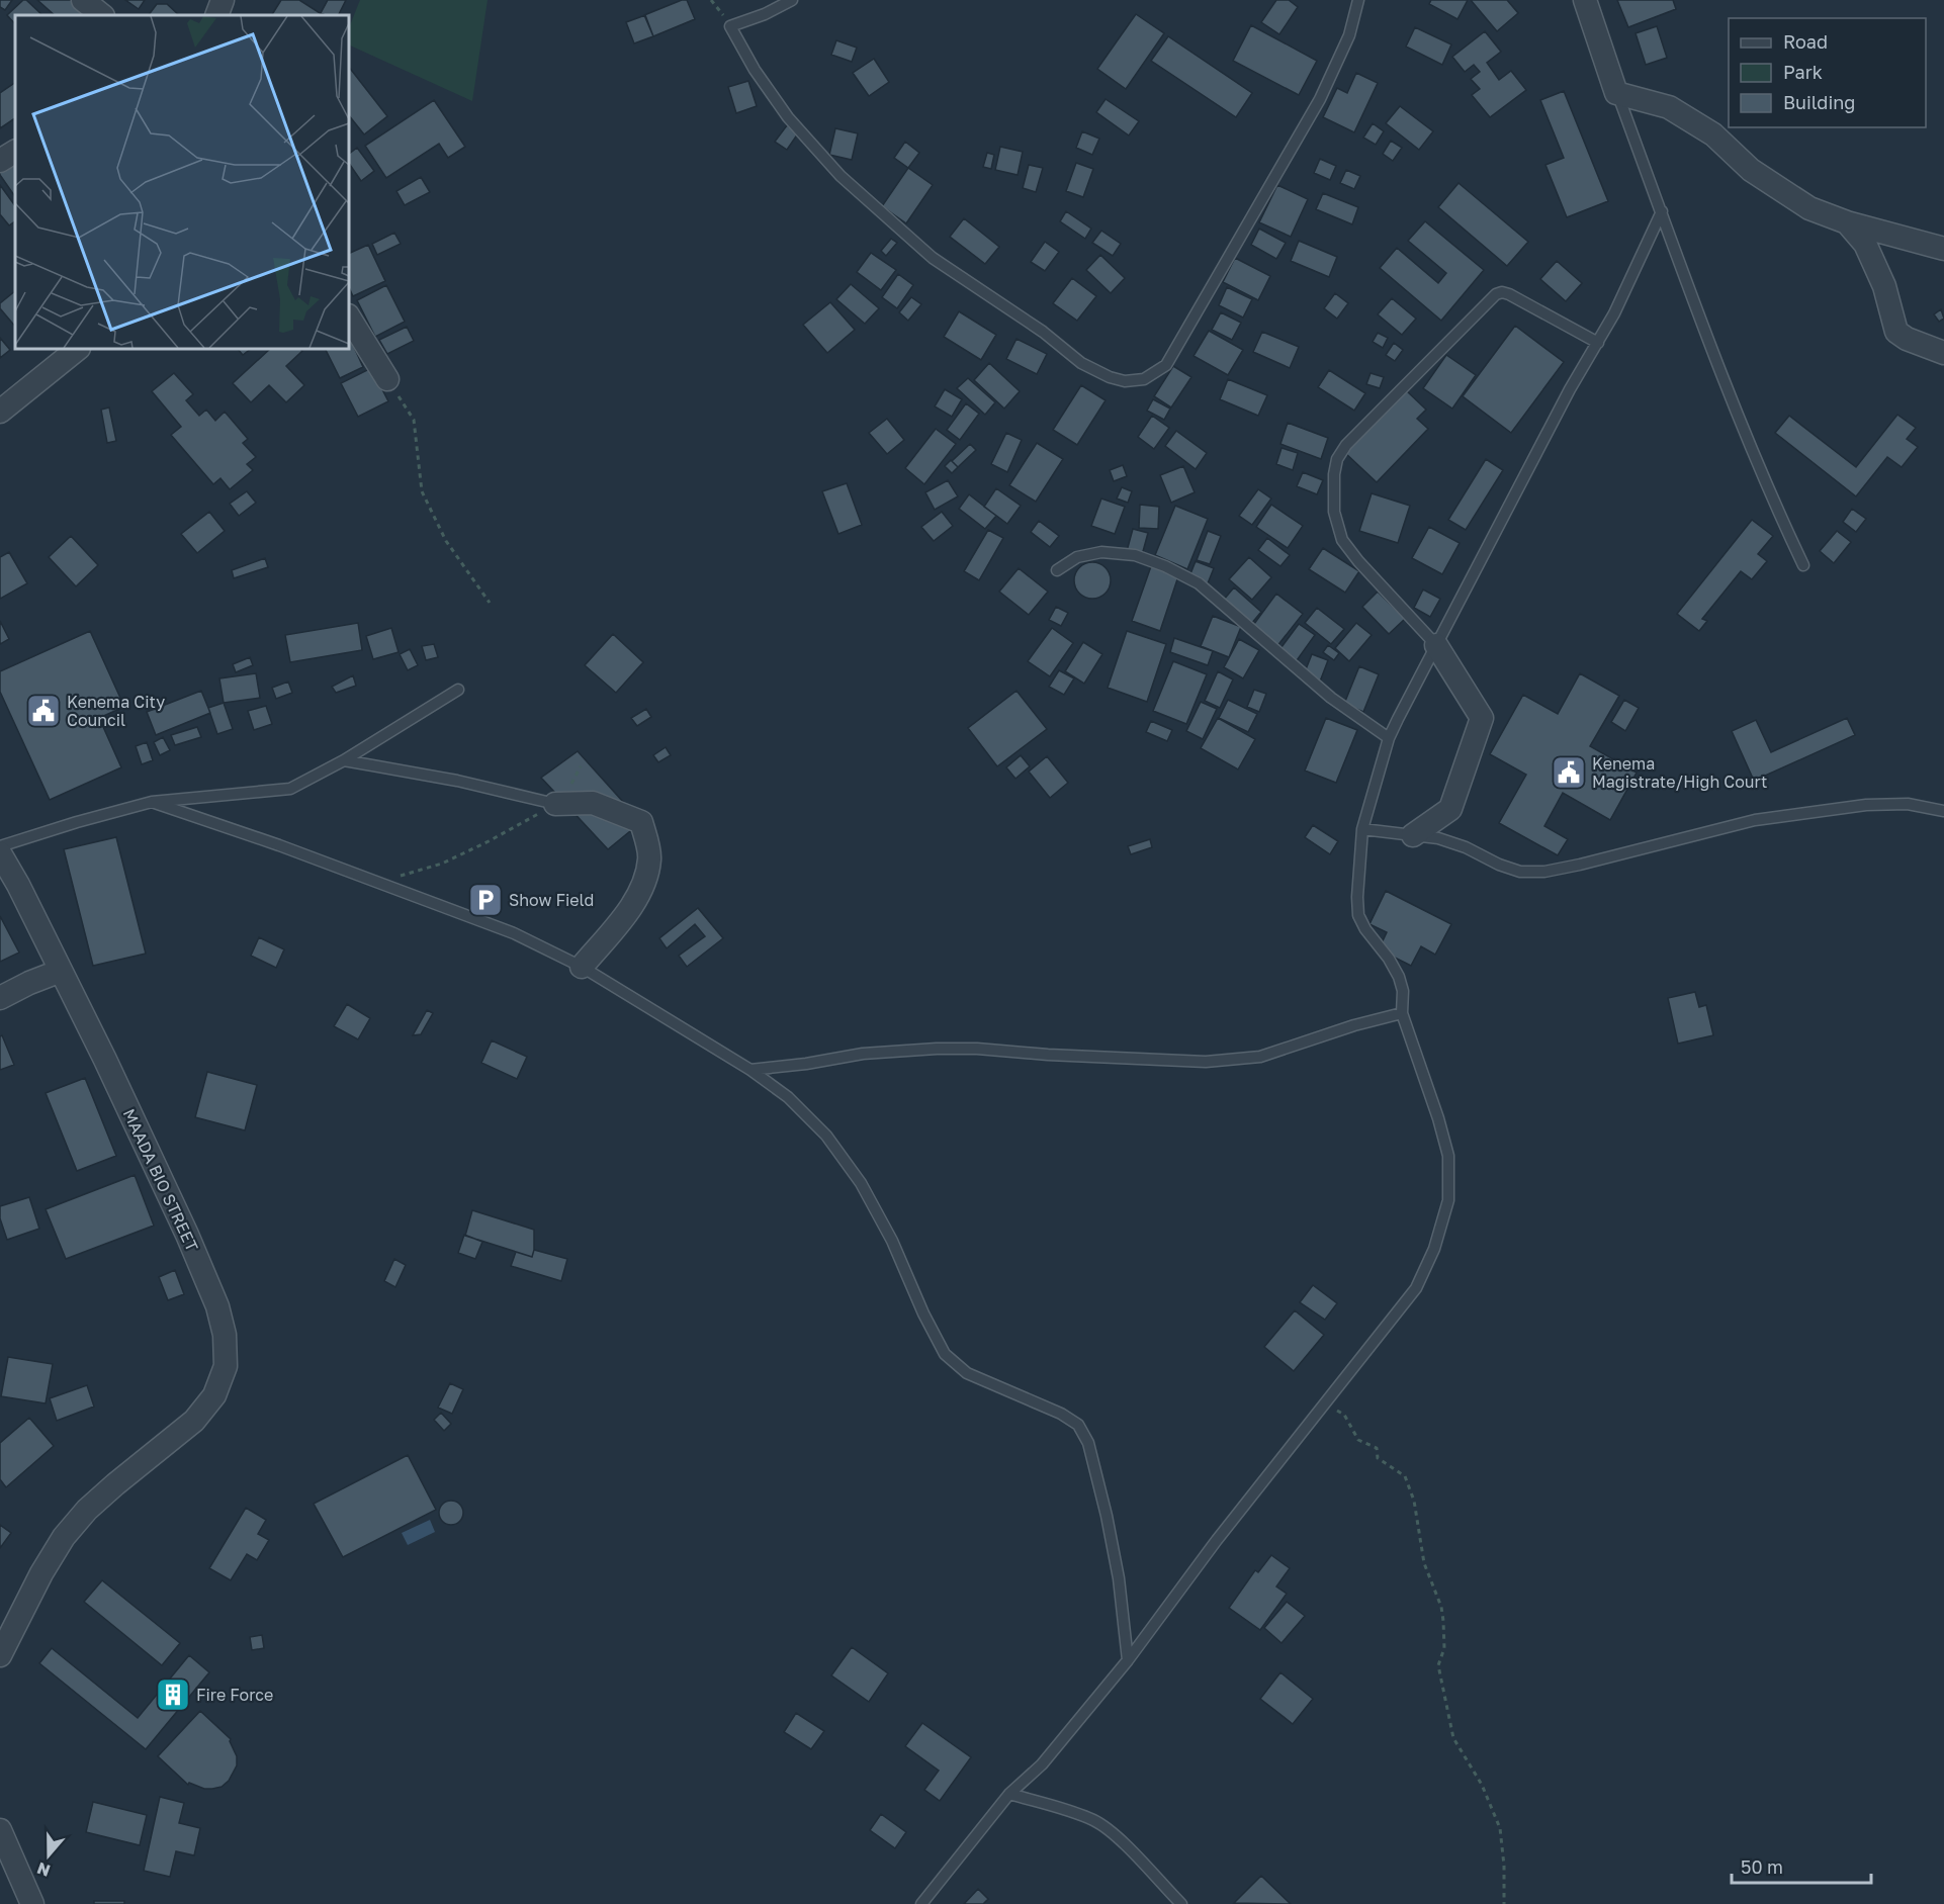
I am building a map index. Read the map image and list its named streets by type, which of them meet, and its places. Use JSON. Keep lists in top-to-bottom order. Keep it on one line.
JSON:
{"streets":{"street":["MAADA BIO STREET"]},"places":{"public building":["Kenema City Council","Kenema Magistrate/High Court"],"parking":["Show Field"],"building":["Fire Force"]},"legend":["Road","Park","Building"],"scale_bar":"50 m","north":"bottom"}
